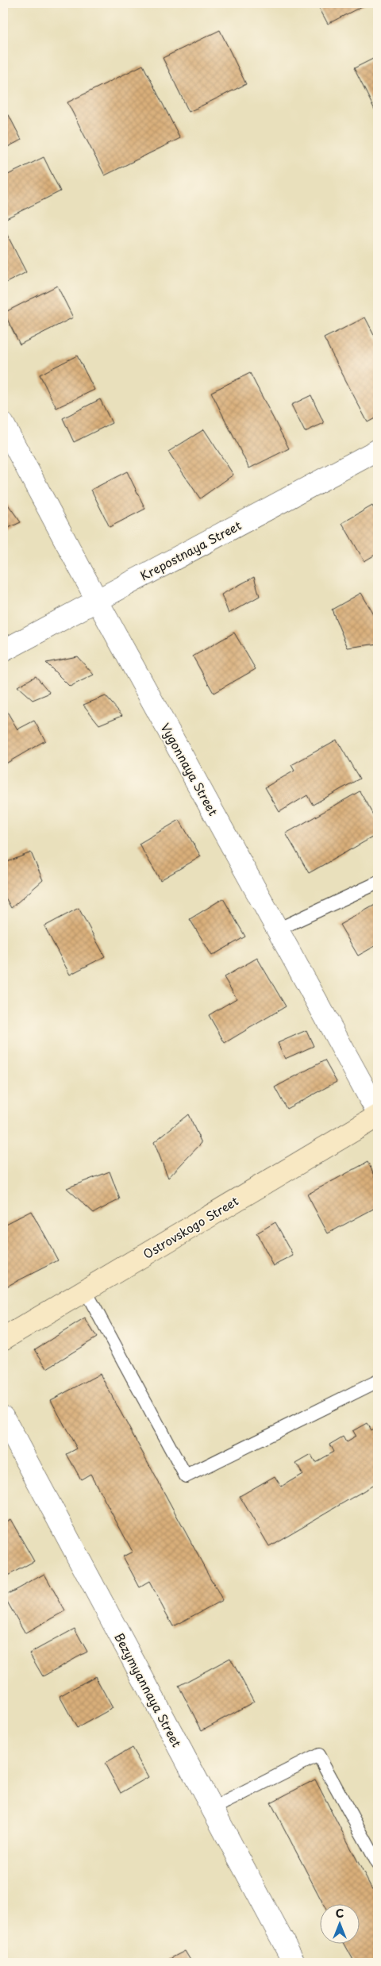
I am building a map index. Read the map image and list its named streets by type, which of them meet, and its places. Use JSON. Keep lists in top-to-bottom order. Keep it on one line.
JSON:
{"streets":{"street":["Krepostnaya Street","Vygonnaya Street","Ostrovskogo Street","Bezymyannaya Street"]},"crossings":[["Krepostnaya Street","Vygonnaya Street"],["Vygonnaya Street","Ostrovskogo Street"]],"north":"top"}
